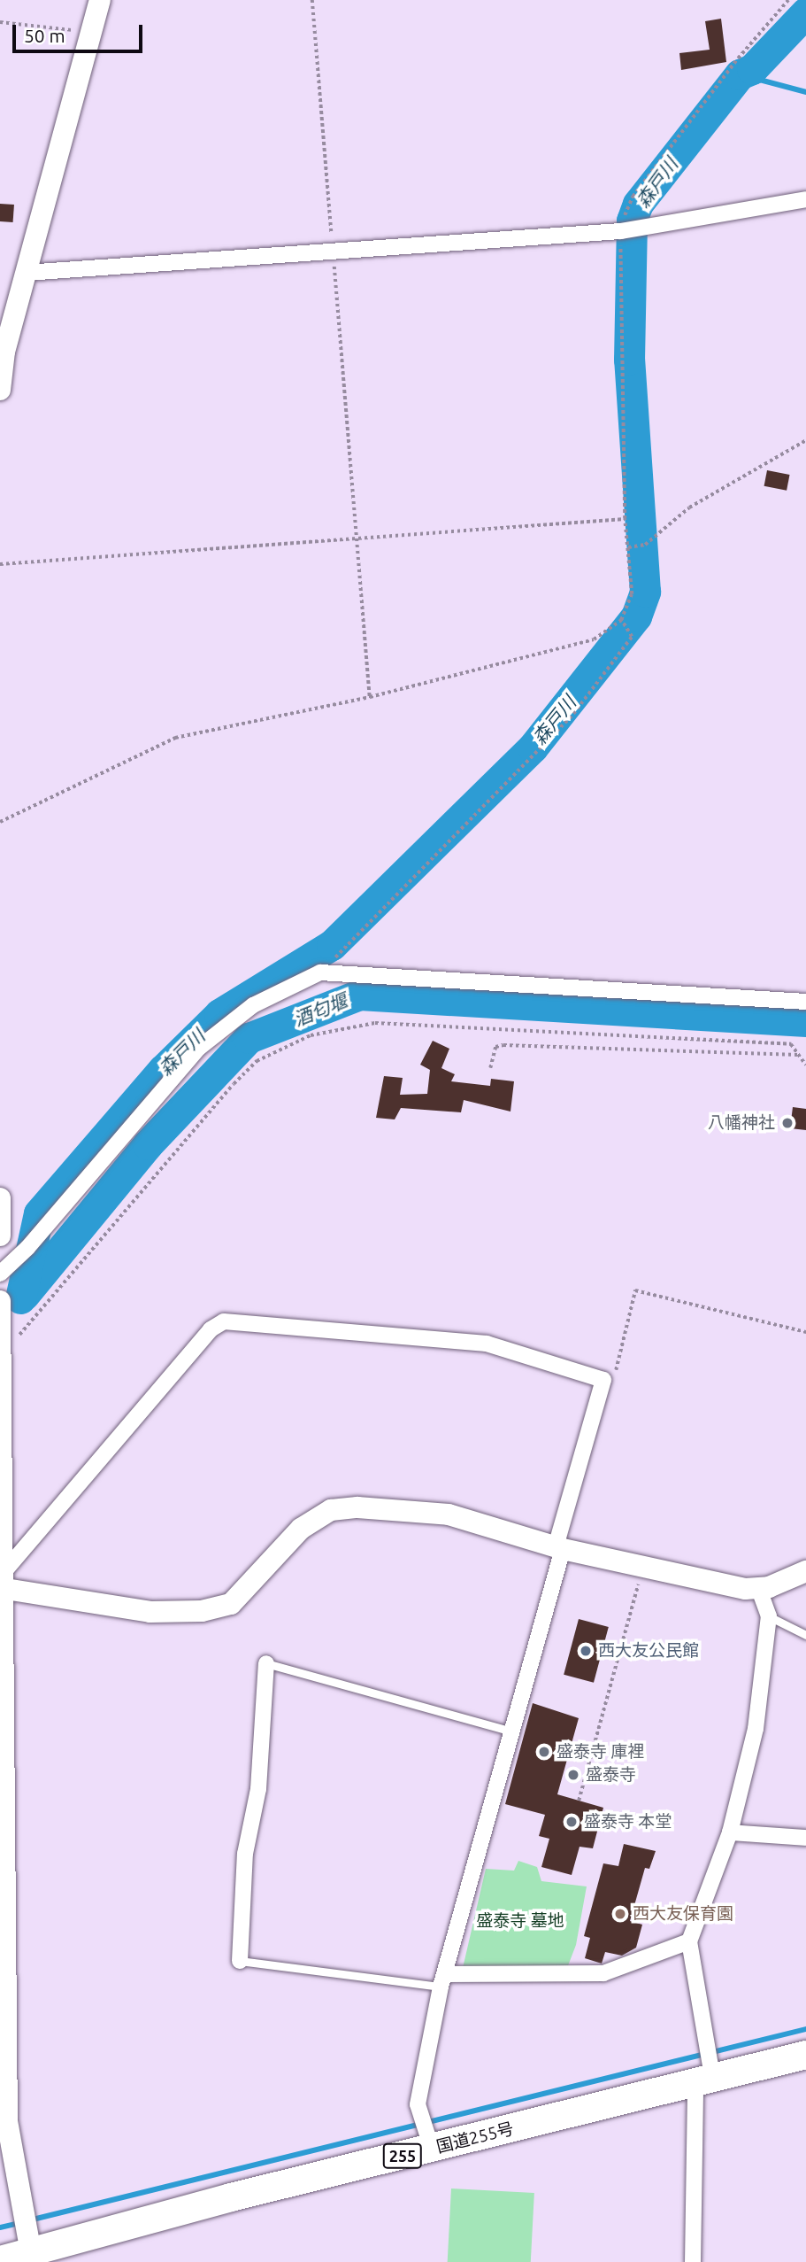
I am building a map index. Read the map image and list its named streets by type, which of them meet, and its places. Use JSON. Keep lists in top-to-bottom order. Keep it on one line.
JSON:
{"streets":{"highway":["国道255号","255"]},"water":["森戸川","酒匂堰"],"parks":["盛泰寺 墓地"],"places":["八幡神社","西大友公民館","盛泰寺 庫裡","盛泰寺","盛泰寺 本堂","西大友保育園"],"scale_bar":"50 m"}
